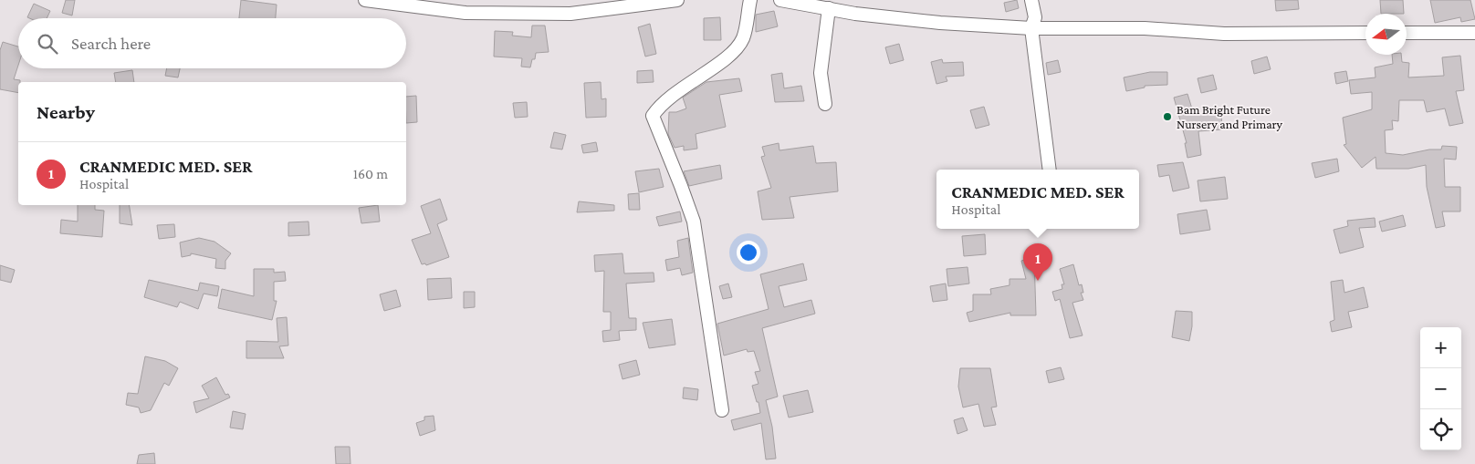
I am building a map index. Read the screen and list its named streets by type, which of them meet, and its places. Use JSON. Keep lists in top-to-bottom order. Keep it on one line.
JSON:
{"places":["Bam Bright Future Nursery and Primary"],"north":"left","page":{"search":"Search here","heading":"Nearby","list":[{"mark":"1","name":"CRANMEDIC MED. SER","note":"Hospital","value":"160 m"}],"popup":["CRANMEDIC MED. SER","Hospital"],"pins":"1","map_buttons":["+","−"]}}
